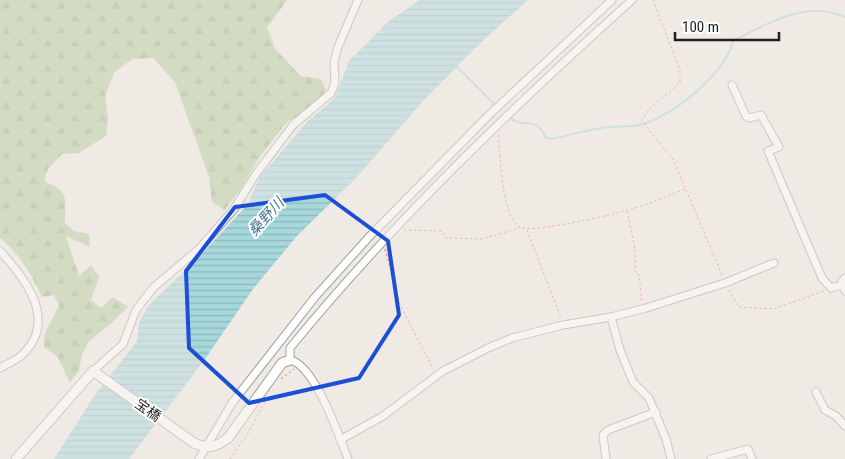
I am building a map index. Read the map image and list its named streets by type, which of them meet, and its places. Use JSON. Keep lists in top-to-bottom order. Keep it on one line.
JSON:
{"streets":{"street":["宝橋"]},"water":["桑野川"],"scale_bar":"100 m"}
